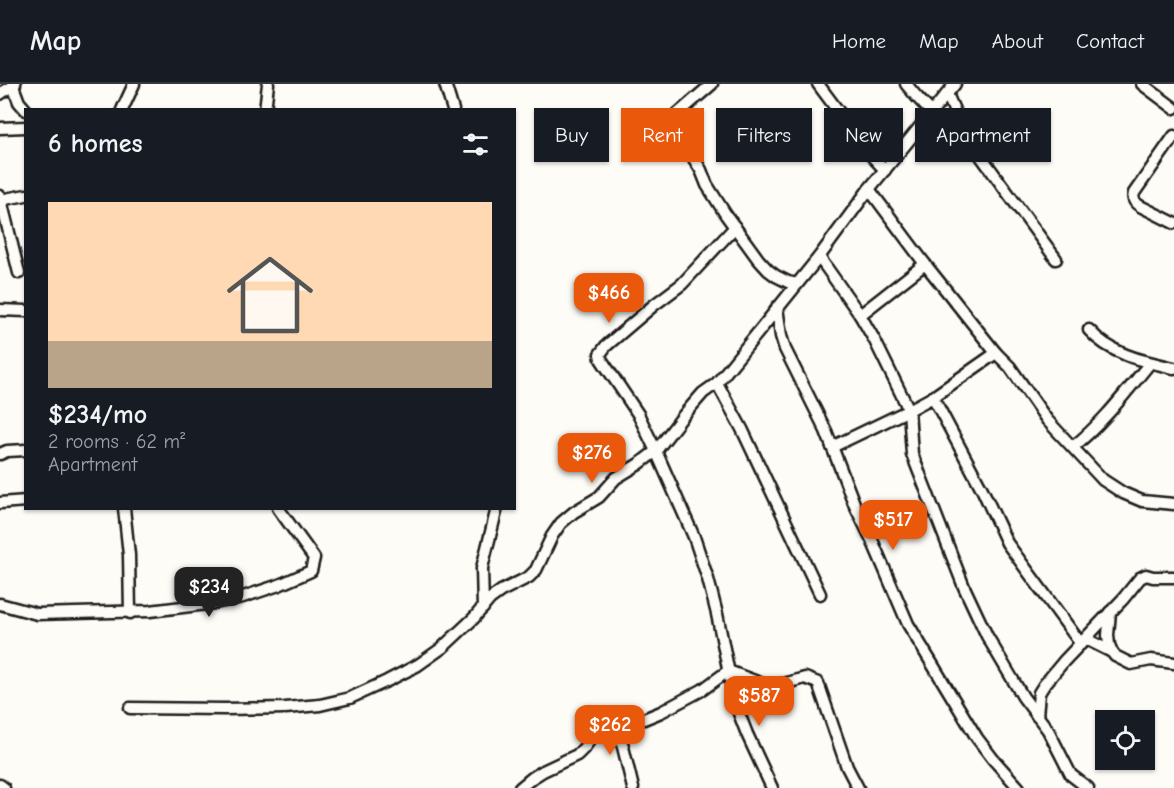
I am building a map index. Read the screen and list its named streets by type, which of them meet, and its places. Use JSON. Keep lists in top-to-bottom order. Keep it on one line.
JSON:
{"page":{"header":"Map","nav":["Home","Map","About","Contact"],"chip":["Buy","Rent","Filters","New","Apartment"],"heading":"6 homes","list":[{"name":"$234/mo","note":"2 rooms · 62 m² · Apartment"}],"price":["$466","$276","$517","$234","$587","$262"]}}
